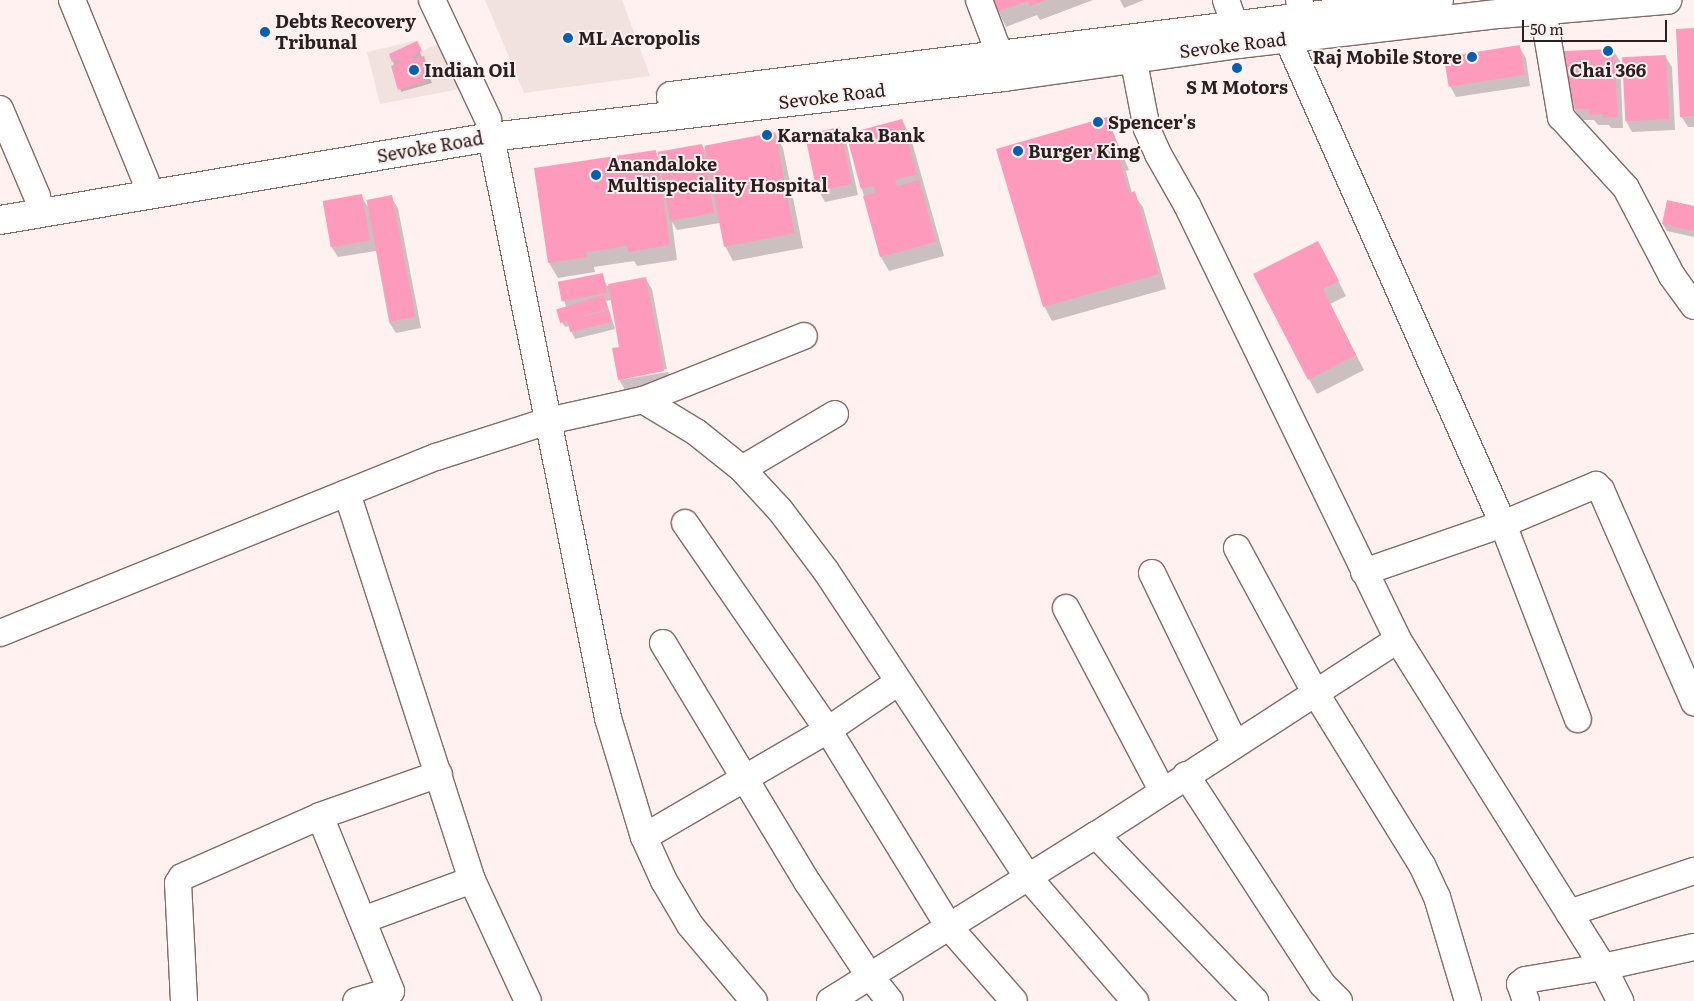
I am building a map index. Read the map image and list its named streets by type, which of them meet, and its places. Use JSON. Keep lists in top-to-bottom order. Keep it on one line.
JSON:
{"streets":{"main road":["Sevoke Road"]},"places":["Debts Recovery Tribunal","ML Acropolis","Chai 366","Raj Mobile Store","S M Motors","Indian Oil","Spencer's","Karnataka Bank","Burger King","Anandaloke Multispeciality Hospital"],"scale_bar":"50 m"}
